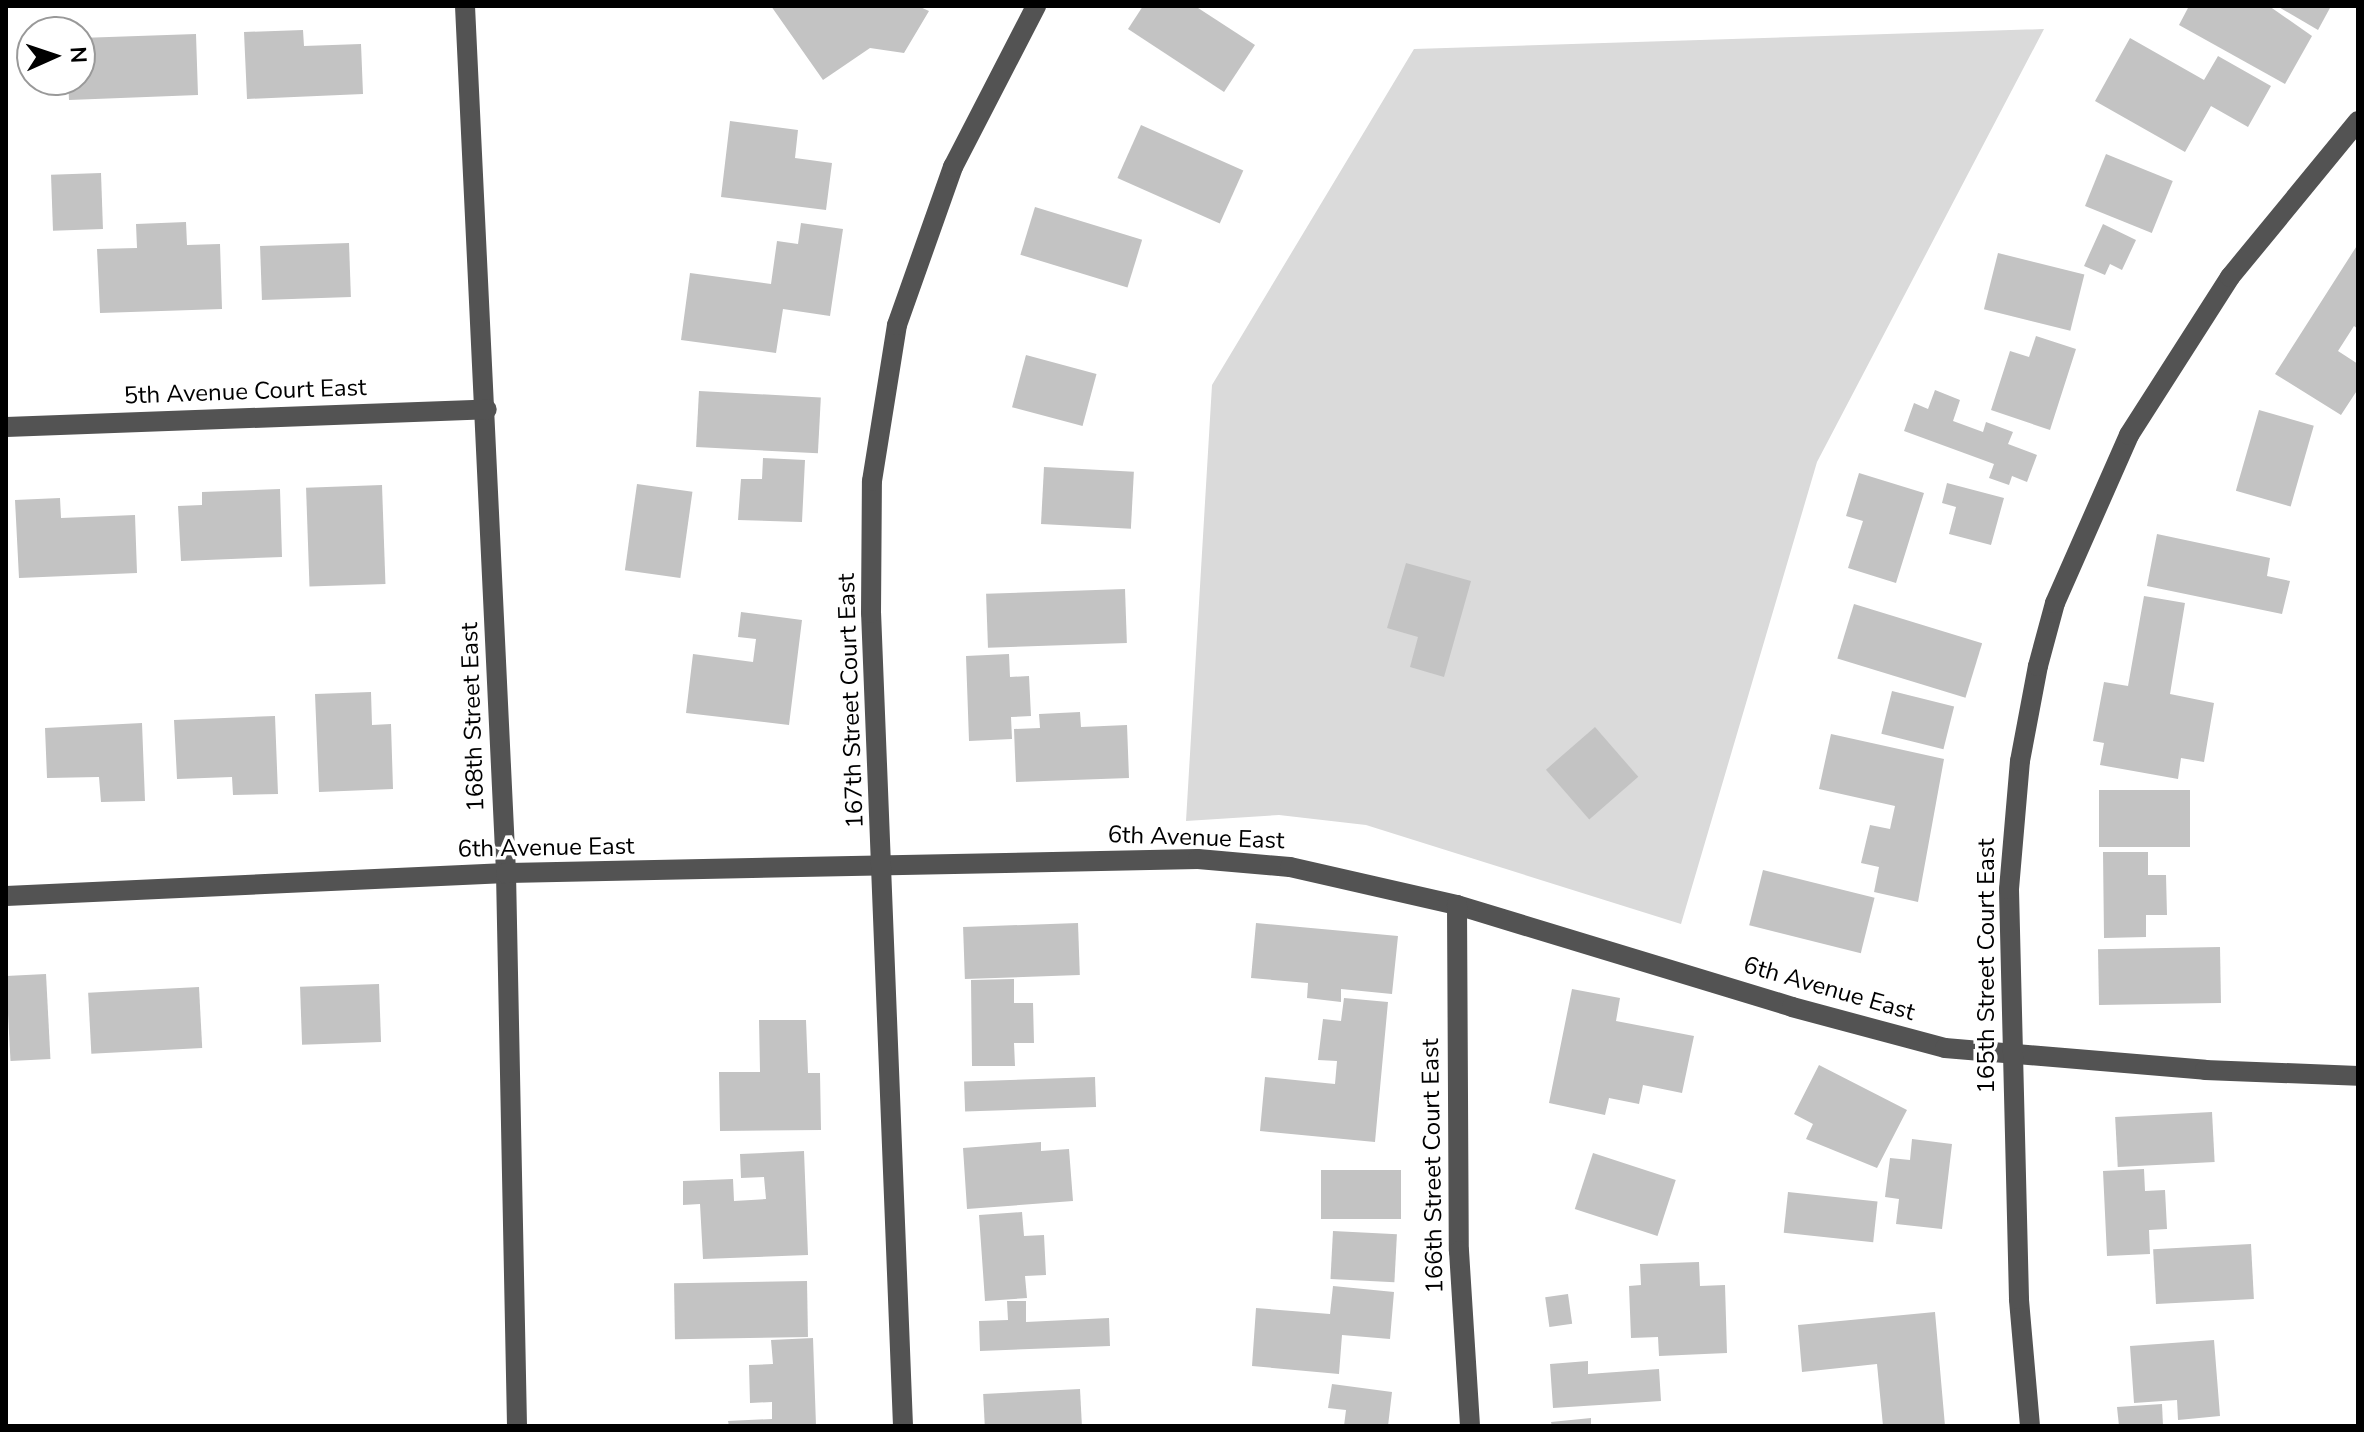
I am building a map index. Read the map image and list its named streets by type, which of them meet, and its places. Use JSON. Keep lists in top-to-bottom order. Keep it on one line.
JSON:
{"streets":{"street":["5th Avenue Court East","167th Street Court East","168th Street East","6th Avenue East","165th Street Court East","166th Street Court East"]},"crossings":[["5th Avenue Court East","168th Street East"],["167th Street Court East","6th Avenue East"],["168th Street East","6th Avenue East"],["6th Avenue East","165th Street Court East"],["6th Avenue East","166th Street Court East"]],"north":"right"}
